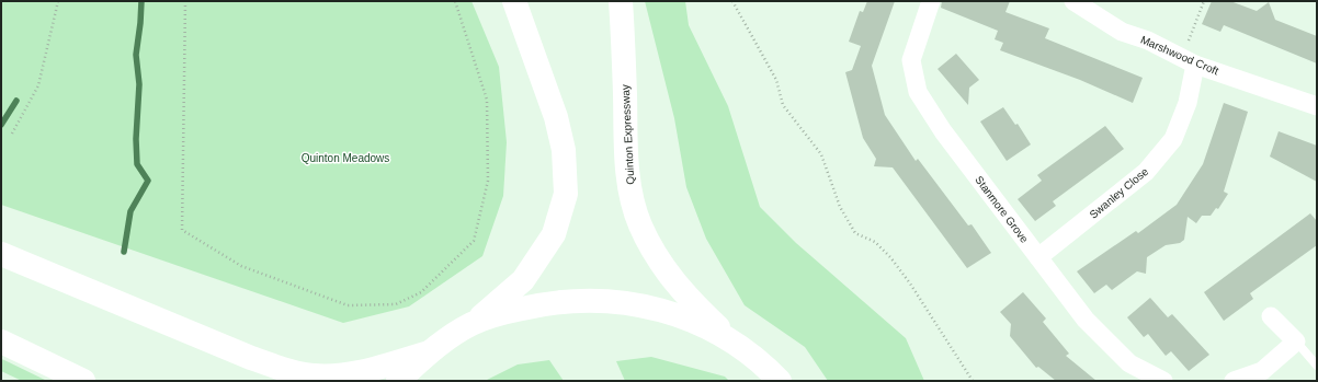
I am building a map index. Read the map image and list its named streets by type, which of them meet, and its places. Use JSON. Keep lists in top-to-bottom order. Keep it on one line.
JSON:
{"streets":{"highway":["Quinton Expressway"],"street":["Marshwood Croft","Swanley Close","Stanmore Grove"]},"crossings":[["Marshwood Croft","Swanley Close"],["Swanley Close","Stanmore Grove"]],"parks":["Quinton Meadows"]}
